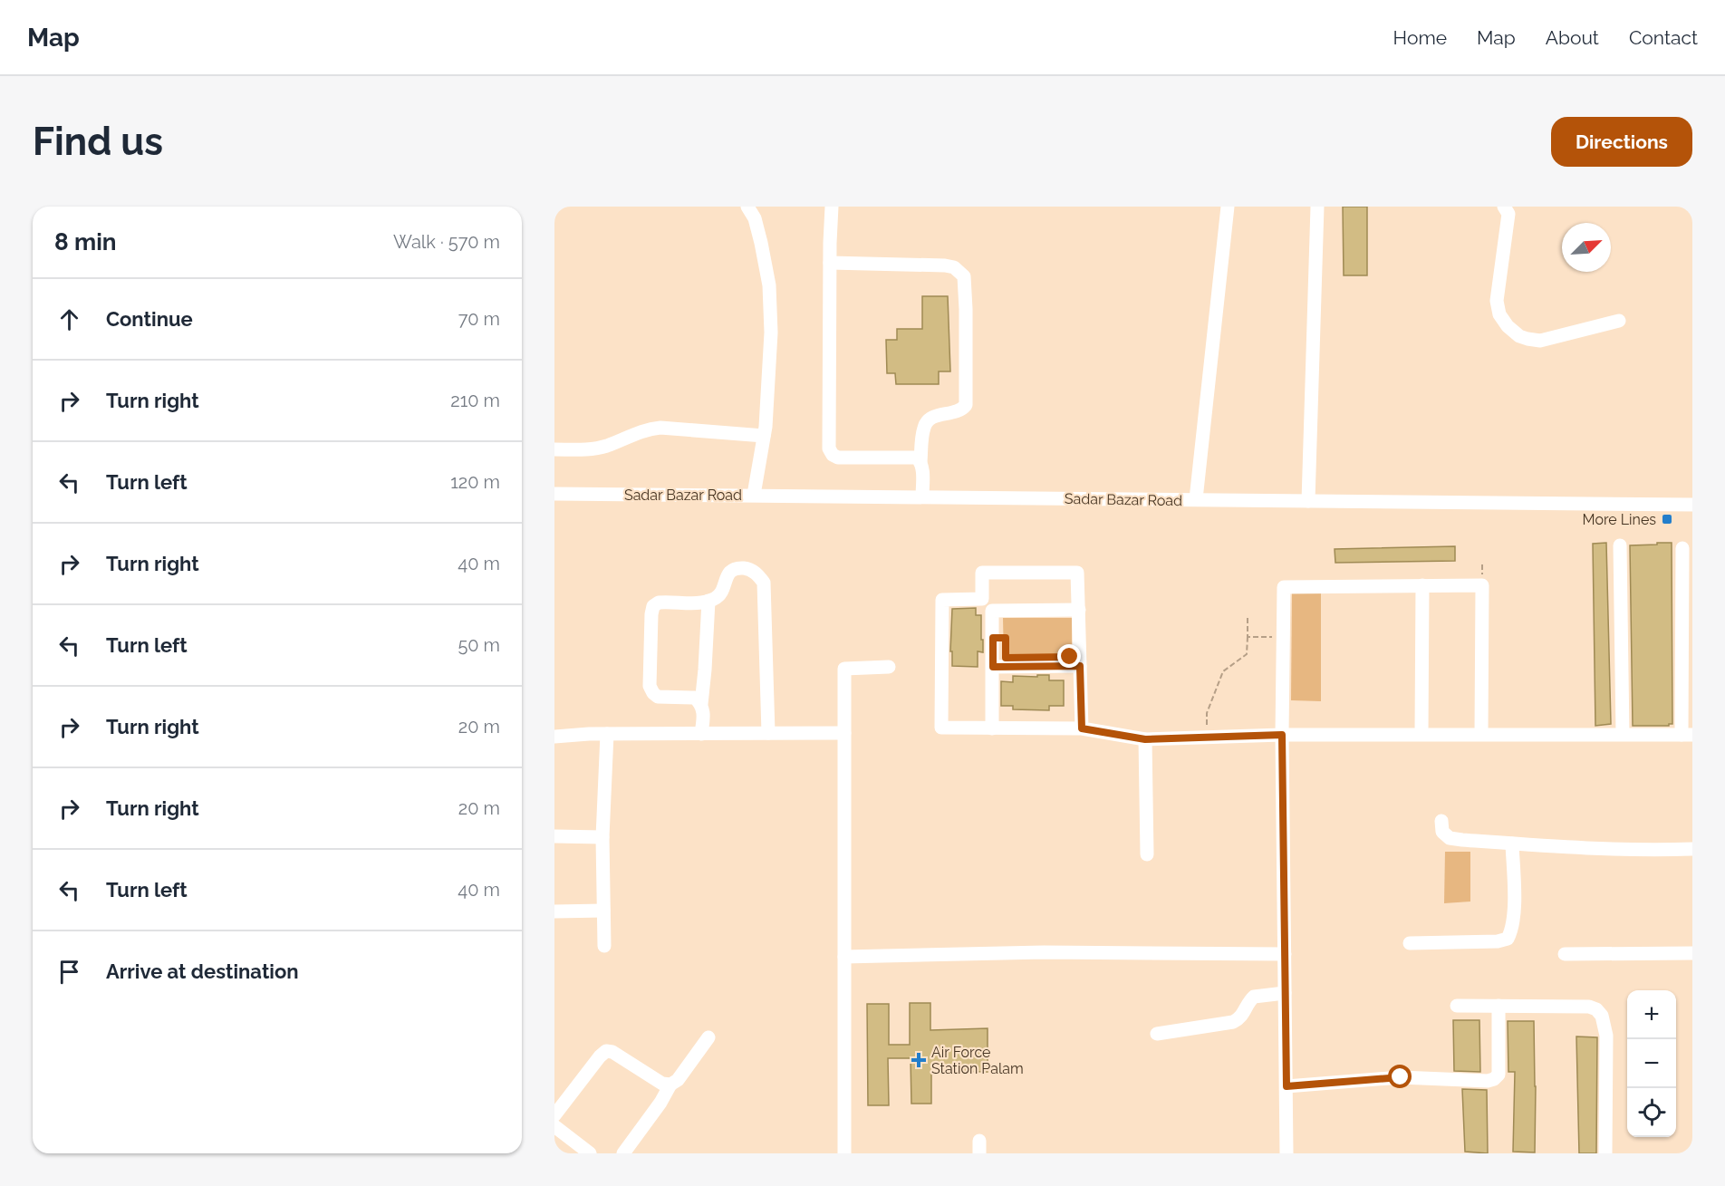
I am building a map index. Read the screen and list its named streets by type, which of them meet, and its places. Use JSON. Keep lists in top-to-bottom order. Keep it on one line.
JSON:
{"streets":{"street":["Sadar Bazar Road"]},"places":{"transit":["More Lines"],"health":["Air Force Station Palam"]},"north":"top right","page":{"header":"Map","nav":["Home","Map","About","Contact"],"buttons":"Directions","title":"Find us","heading":["8 min","Walk · 570 m"],"list":[["Continue","70 m"],["Turn right","210 m"],["Turn left","120 m"],["Turn right","40 m"],["Turn left","50 m"],["Turn right","20 m"],["Turn right","20 m"],["Turn left","40 m"],"Arrive at destination"],"map_buttons":["+","−"]}}
